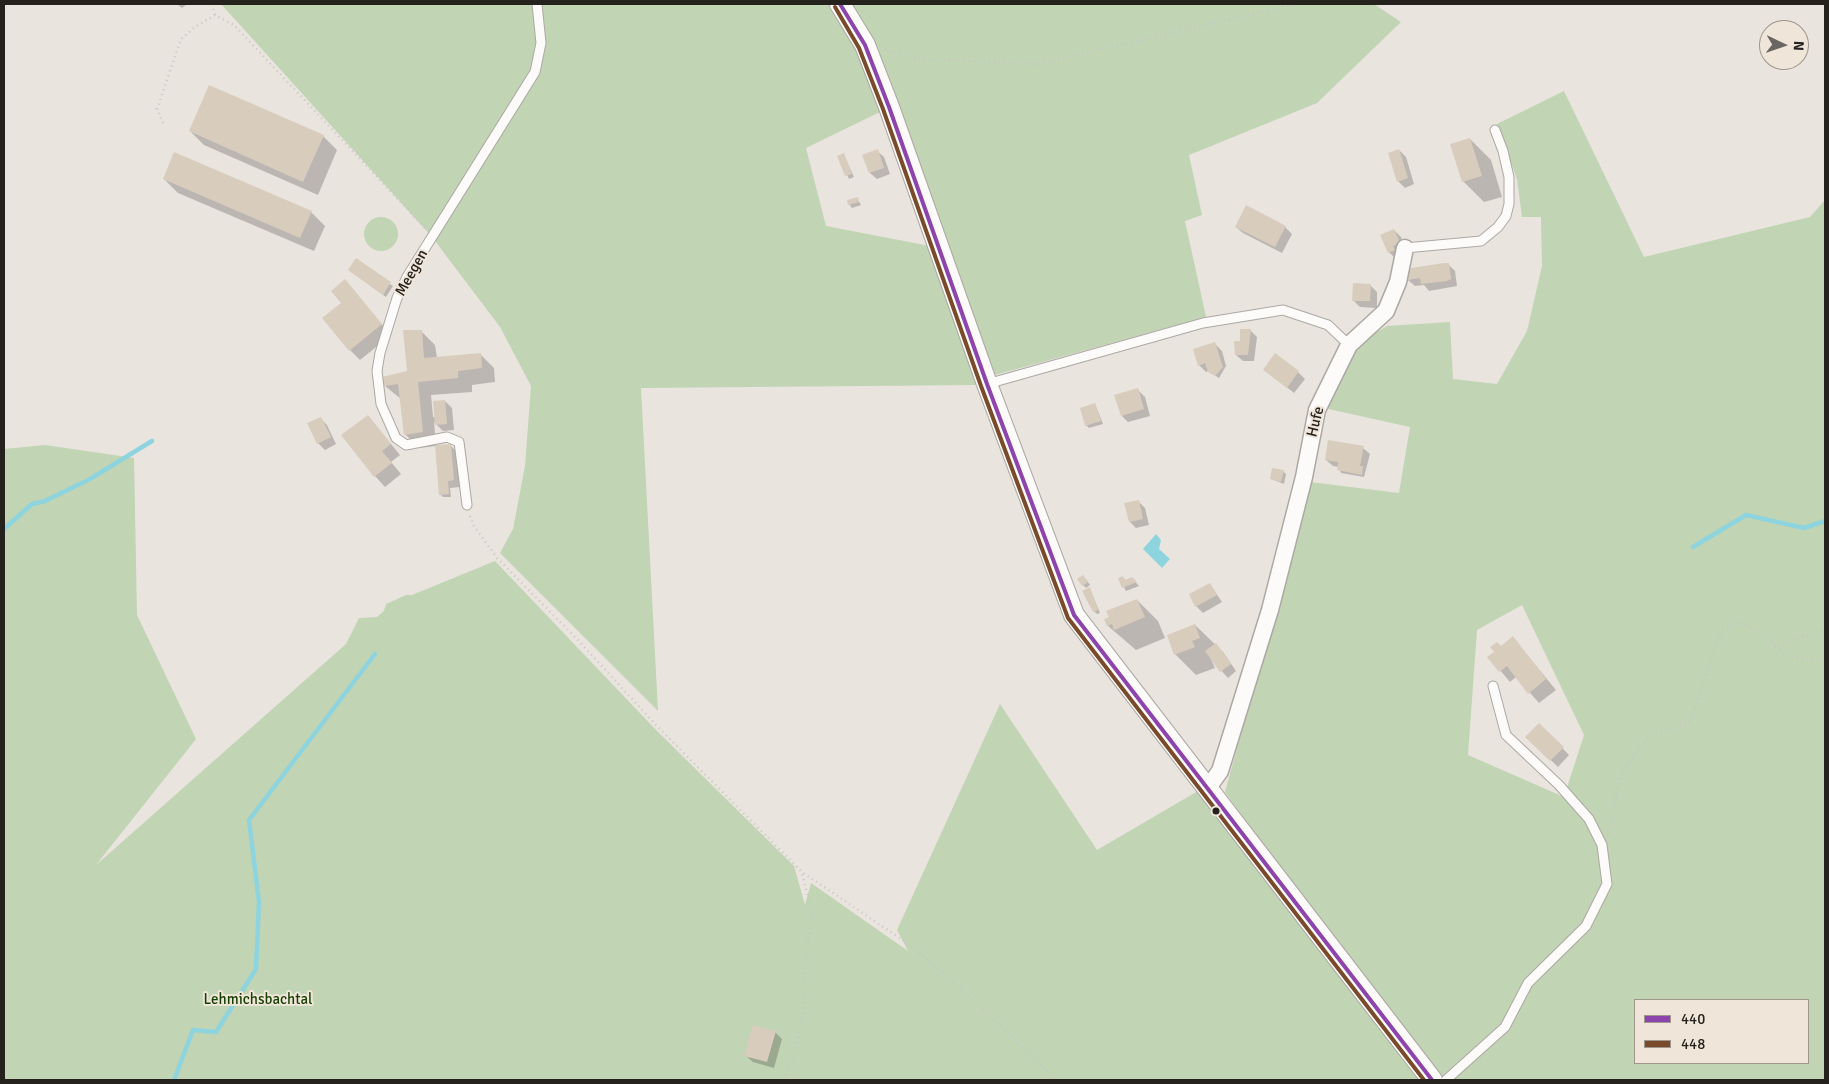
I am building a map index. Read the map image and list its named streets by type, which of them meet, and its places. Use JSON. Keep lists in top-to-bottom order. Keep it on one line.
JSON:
{"streets":{"street":["Hufe"],"lane":["Meegen"]},"parks":["Lehmichsbachtal"],"lines":["transit line 440","transit line 448"],"legend":["440","448"],"north":"right"}
